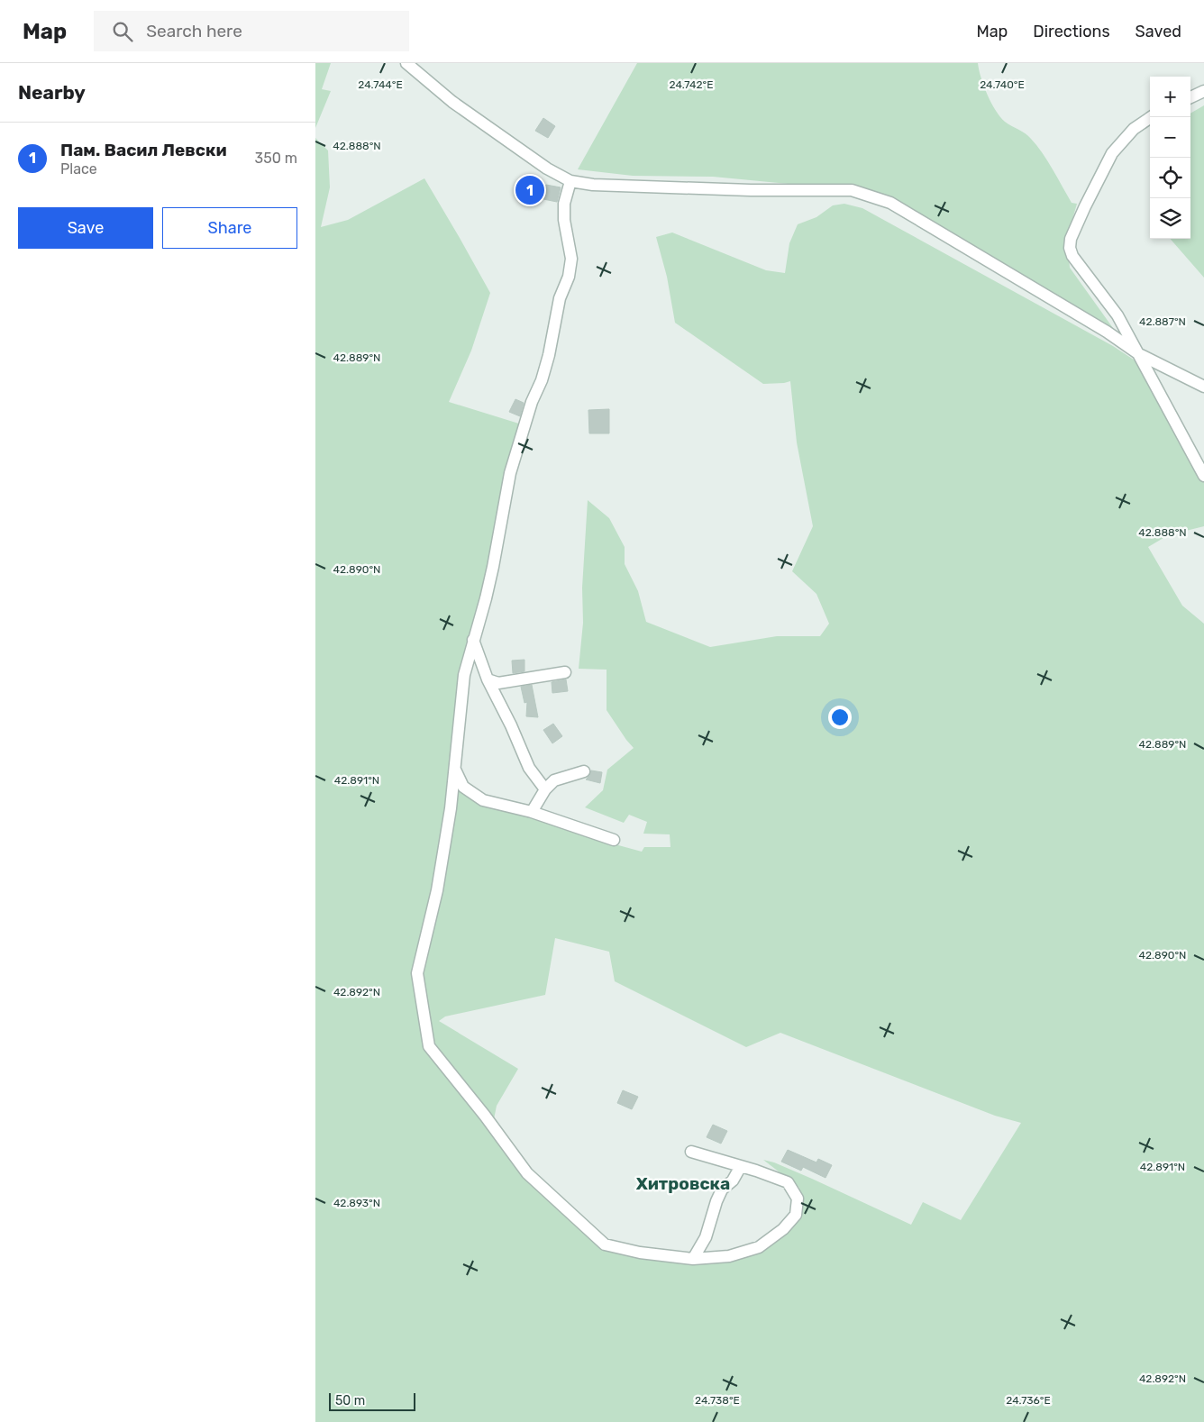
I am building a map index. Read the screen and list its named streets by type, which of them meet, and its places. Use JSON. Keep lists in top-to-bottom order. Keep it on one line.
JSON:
{"districts":["Хитровска"],"scale_bar":"50 m","page":{"header":"Map","search":"Search here","nav":["Map","Directions","Saved"],"heading":"Nearby","map_buttons":["+","−"],"list":[{"mark":"1","name":"Пам. Васил Левски","note":"Place","value":"350 m"}],"pins":"1","buttons":["Save","Share"],"scale":"50 m"},"coordinates":["24.744°E","24.742°E","24.740°E","42.888°N","42.887°N","42.889°N","42.890°N","42.891°N","42.892°N","42.893°N","24.738°E","24.736°E"]}
